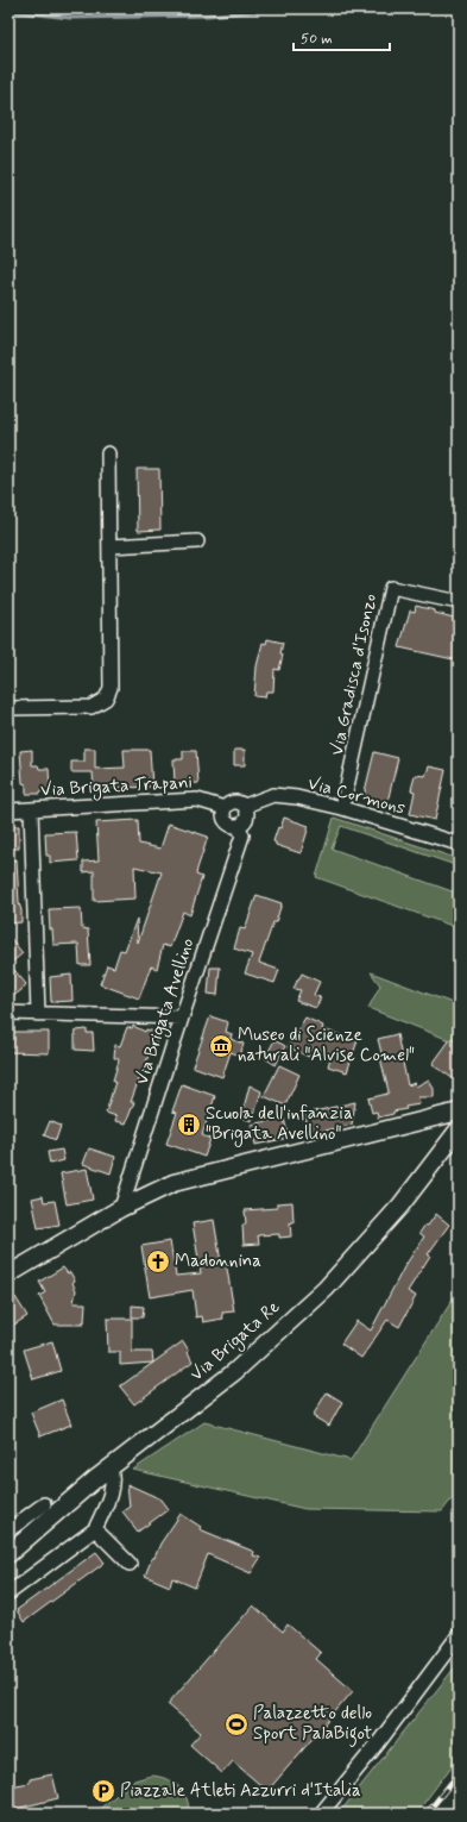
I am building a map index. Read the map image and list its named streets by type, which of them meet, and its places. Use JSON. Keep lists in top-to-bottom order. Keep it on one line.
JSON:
{"streets":{"main road":["Via Brigata Re"],"street":["Via Gradisca d'Isonzo","Via Brigata Trapani","Via Cormons","Via Brigata Avellino"]},"crossings":[["Via Gradisca d'Isonzo","Via Cormons"],["Via Brigata Trapani","Via Cormons"],["Via Brigata Trapani","Via Brigata Avellino"],["Via Cormons","Via Brigata Avellino"]],"places":{"museum":["Museo di Scienze naturali \"Alvise Comel\""],"building":["Scuola dell'infanzia \"Brigata Avellino\""],"church":["Madonnina"],"sports":["Palazzetto dello Sport PalaBigot"],"parking":["Piazzale Atleti Azzurri d'Italia"]},"scale_bar":"50 m"}
